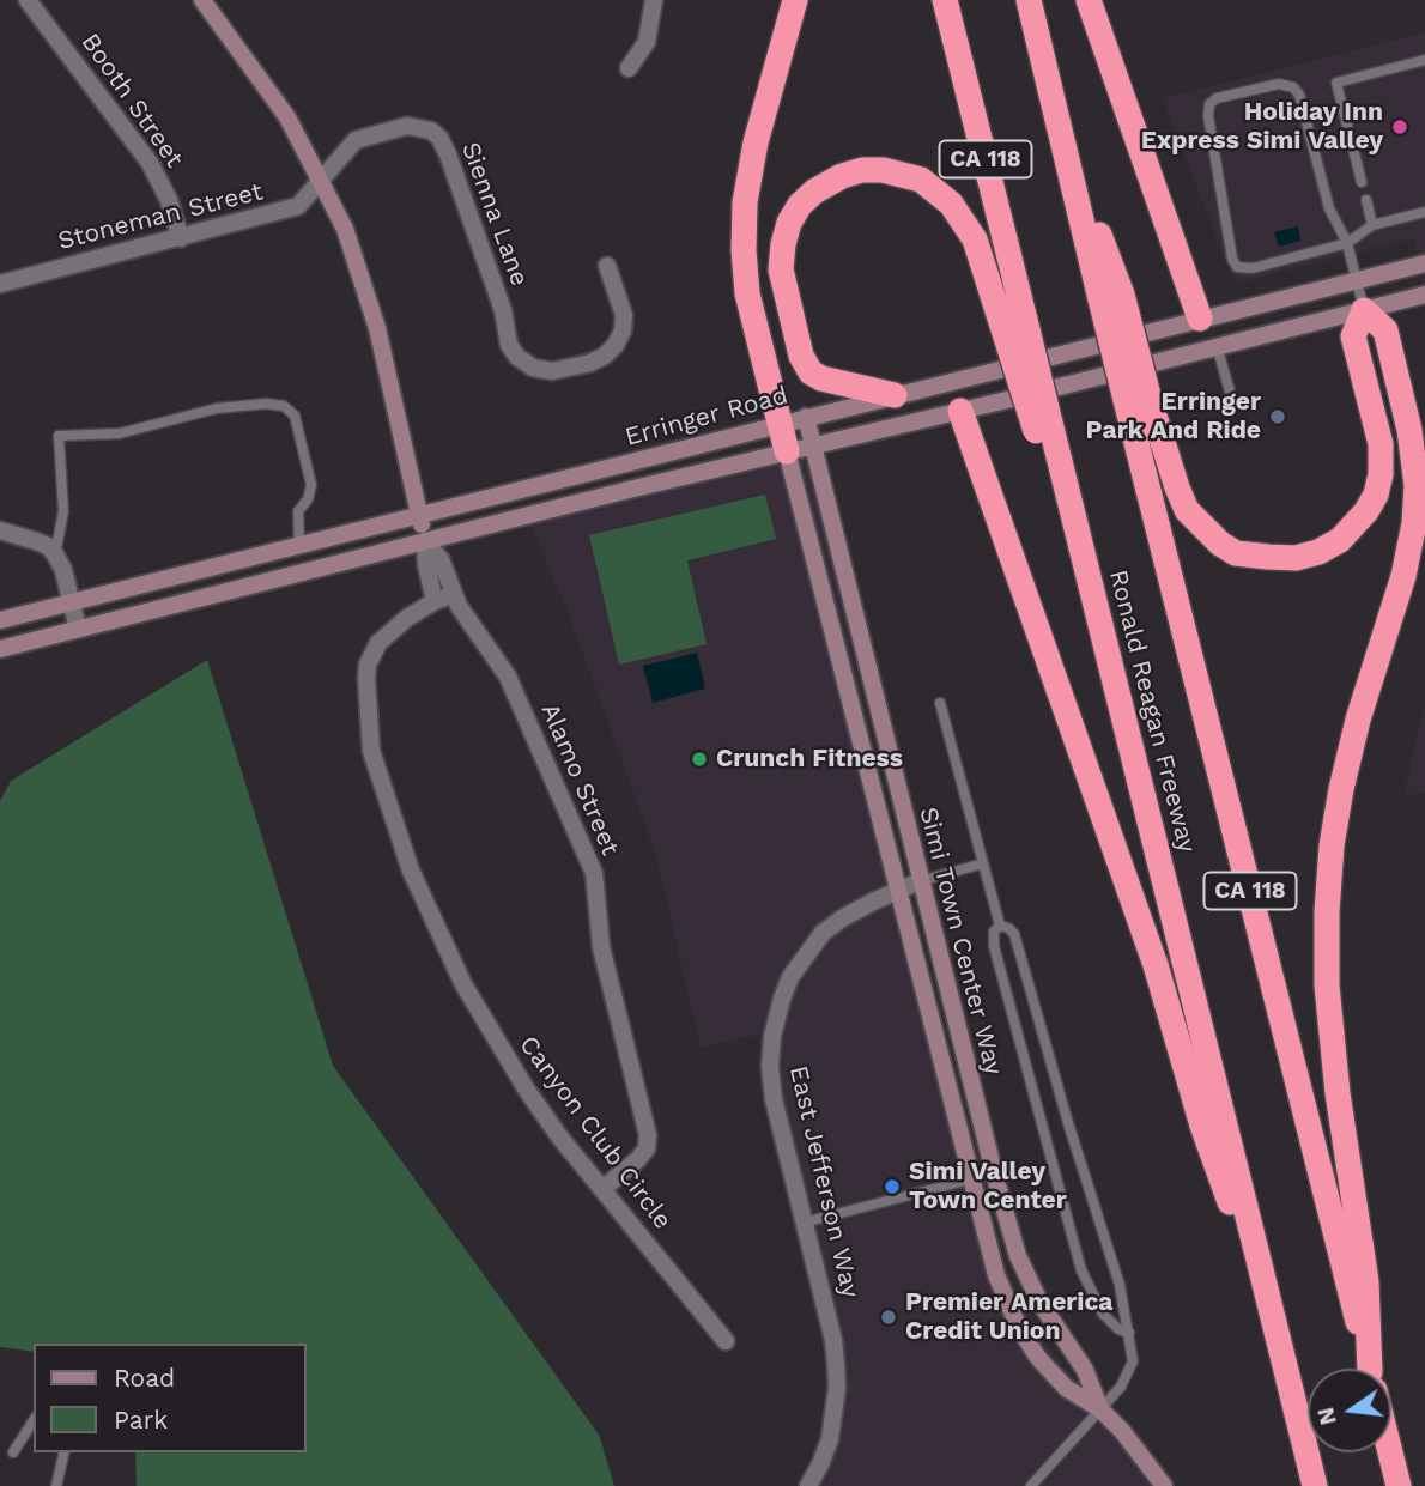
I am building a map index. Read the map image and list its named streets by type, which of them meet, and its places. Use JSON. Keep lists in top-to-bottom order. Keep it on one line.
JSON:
{"streets":{"highway":["CA 118","Ronald Reagan Freeway"],"main road":["Erringer Road","Alamo Street","Simi Town Center Way"],"street":["Booth Street","Sienna Lane","Stoneman Street","Canyon Club Circle","East Jefferson Way"]},"crossings":[["Booth Street","Stoneman Street"],["CA 118","Ronald Reagan Freeway"],["Sienna Lane","Stoneman Street"],["Sienna Lane","Alamo Street"],["Stoneman Street","Alamo Street"],["Erringer Road","Alamo Street"],["Erringer Road","Simi Town Center Way"],["Alamo Street","Canyon Club Circle"],["Simi Town Center Way","East Jefferson Way"]],"places":["Holiday Inn Express Simi Valley","Erringer Park And Ride","Crunch Fitness","Simi Valley Town Center","Premier America Credit Union"],"legend":["Road","Park"],"north":"left"}
